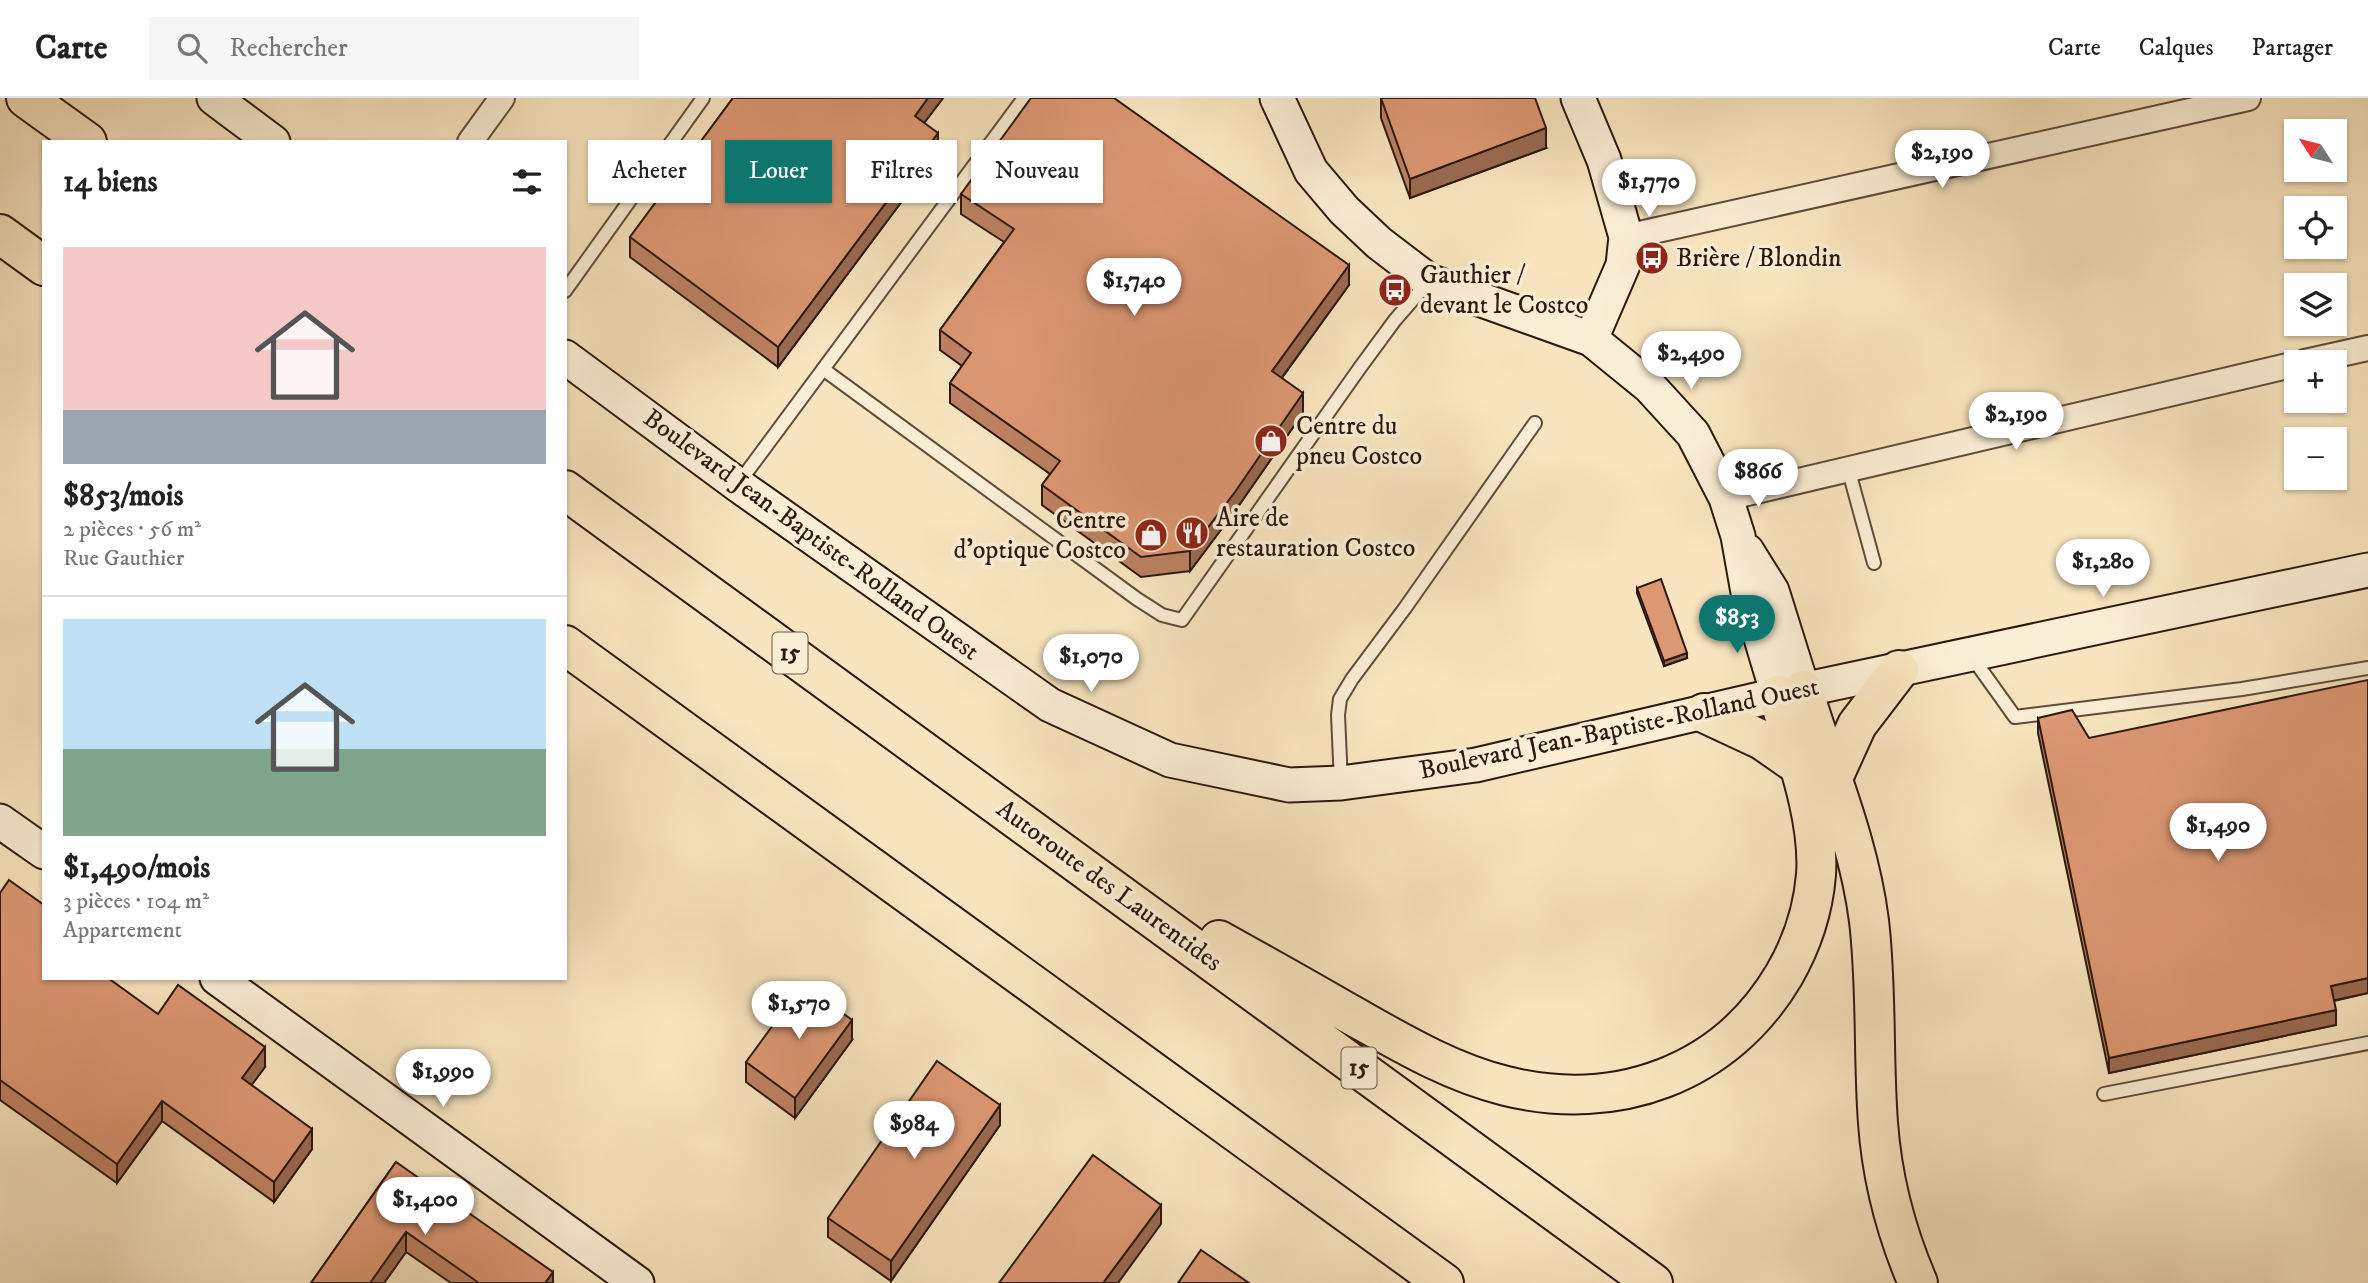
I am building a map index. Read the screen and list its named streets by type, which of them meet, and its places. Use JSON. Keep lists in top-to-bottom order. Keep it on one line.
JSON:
{"streets":{"highway":["15","Autoroute des Laurentides"],"street":["Boulevard Jean-Baptiste-Rolland Ouest"]},"places":{"bus stop":["Brière / Blondin","Gauthier / devant le Costco"],"shop":["Centre du pneu Costco","Centre d'optique Costco"],"restaurant":["Aire de restauration Costco"]},"north":"top left","page":{"header":"Carte","search":"Rechercher","nav":["Carte","Calques","Partager"],"map_buttons":["+","−"],"price":["$2,190","$1,770","$1,740","$2,490","$2,190","$866","$1,280","$853","$1,070","$1,490","$1,570","$1,990","$984","$1,400"],"chip":["Acheter","Louer","Filtres","Nouveau"],"heading":"14 biens","list":[{"name":"$853/mois","note":"2 pièces · 56 m² · Rue Gauthier"},{"name":"$1,490/mois","note":"3 pièces · 104 m² · Appartement"}]}}
